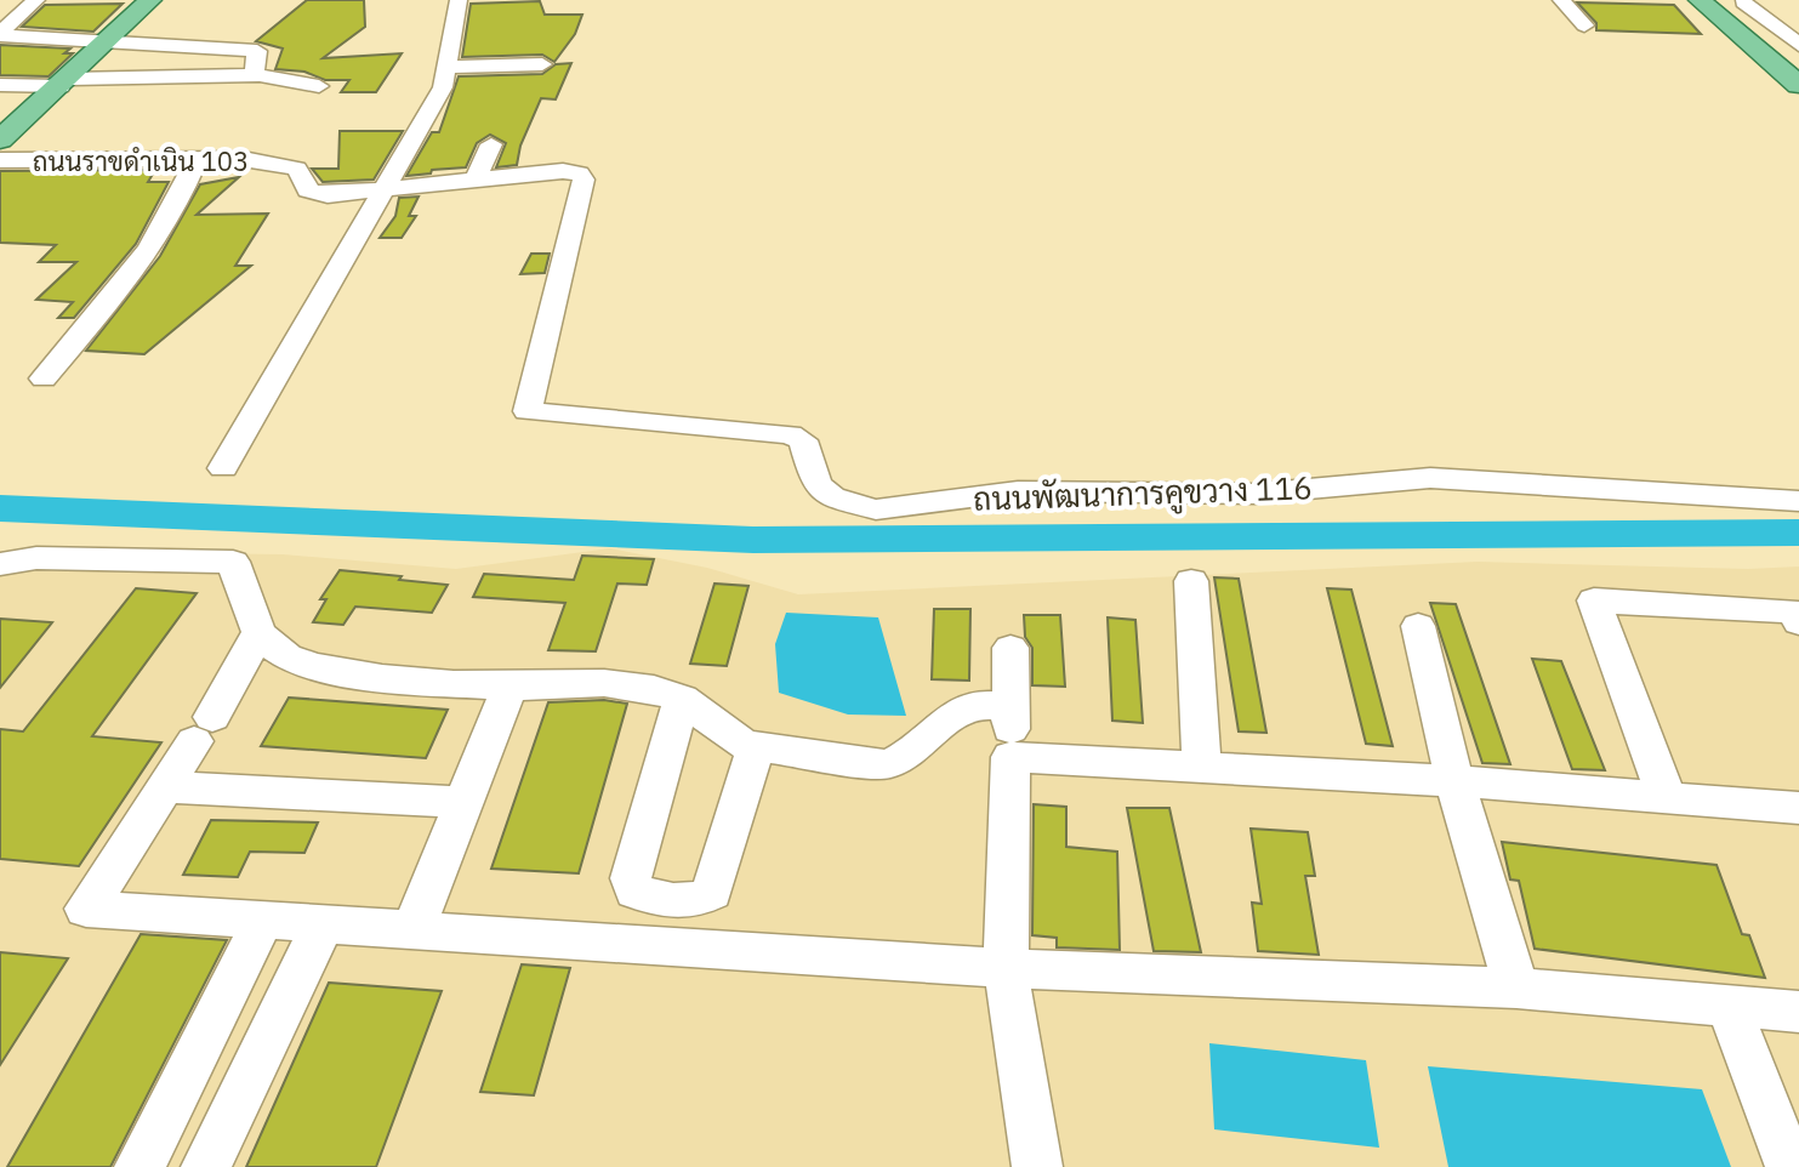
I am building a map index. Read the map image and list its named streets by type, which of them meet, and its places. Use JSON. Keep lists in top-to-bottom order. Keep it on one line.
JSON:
{"streets":{"street":["ถนนราขดำเนิน 103","ถนนพัฒนาการคูขวาง 116"]},"crossings":[["ถนนราขดำเนิน 103","ถนนพัฒนาการคูขวาง 116"]]}
